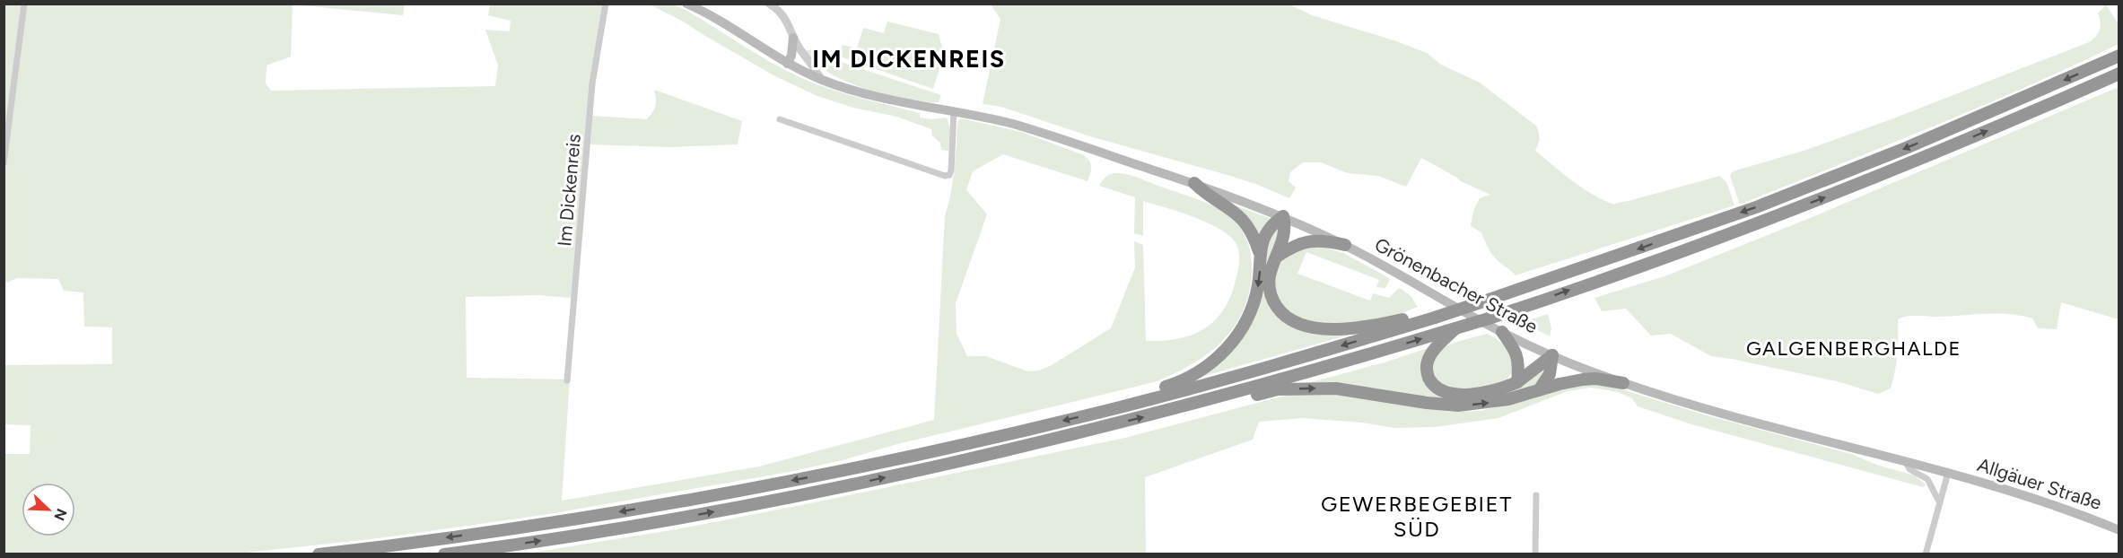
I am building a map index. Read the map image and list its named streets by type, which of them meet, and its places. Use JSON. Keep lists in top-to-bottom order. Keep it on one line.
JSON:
{"streets":{"main road":["Grönenbacher Straße","Allgäuer Straße"],"street":["Im Dickenreis"]},"crossings":[["Grönenbacher Straße","Allgäuer Straße"]],"districts":["IM DICKENREIS","GALGENBERGHALDE","GEWERBEGEBIET SÜD"],"north":"bottom right"}
